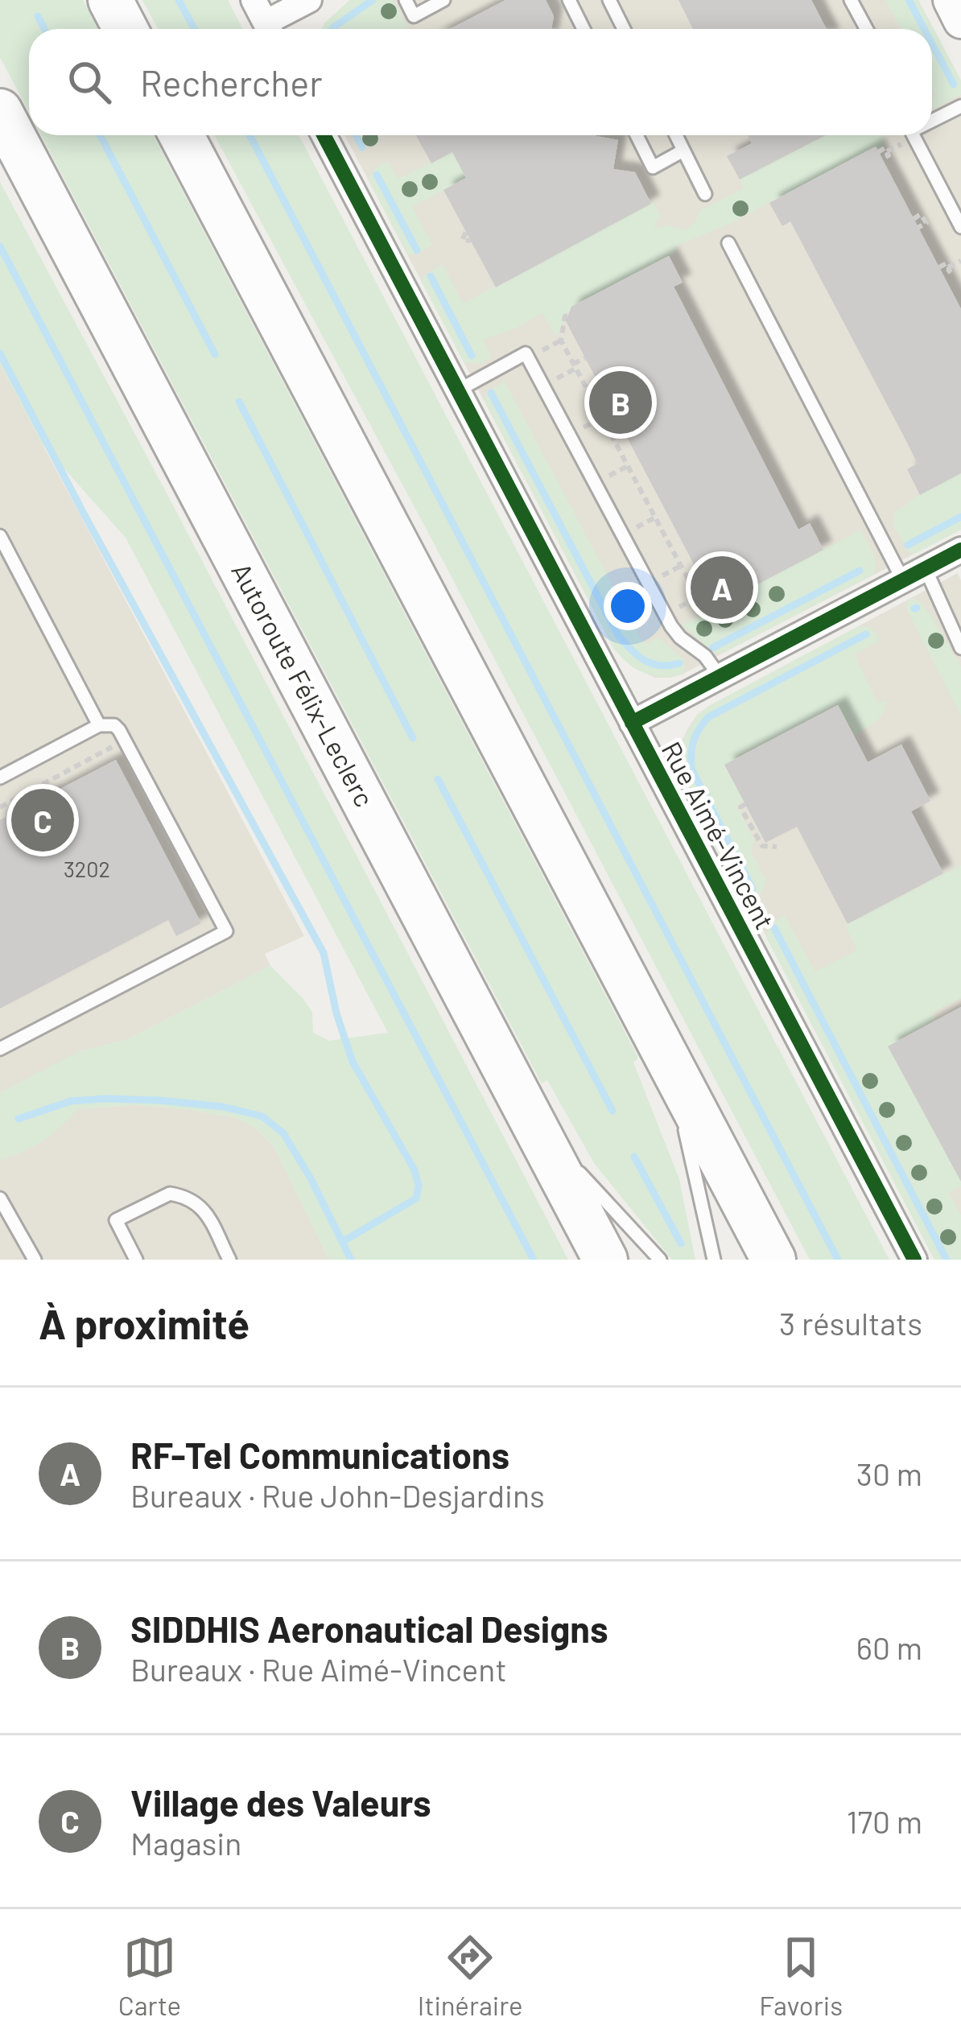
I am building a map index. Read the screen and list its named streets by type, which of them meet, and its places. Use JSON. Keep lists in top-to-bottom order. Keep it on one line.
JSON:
{"streets":{"highway":["Autoroute Félix-Leclerc"],"street":["Rue Aimé-Vincent"]},"house_numbers":["3202"],"page":{"search":"Rechercher","pins":["B","A","C"],"heading":["À proximité","3 résultats"],"list":[{"mark":"A","name":"RF-Tel Communications","note":"Bureaux · Rue John-Desjardins","value":"30 m"},{"mark":"B","name":"SIDDHIS Aeronautical Designs","note":"Bureaux · Rue Aimé-Vincent","value":"60 m"},{"mark":"C","name":"Village des Valeurs","note":"Magasin","value":"170 m"}],"nav":["Carte","Itinéraire","Favoris"]}}
